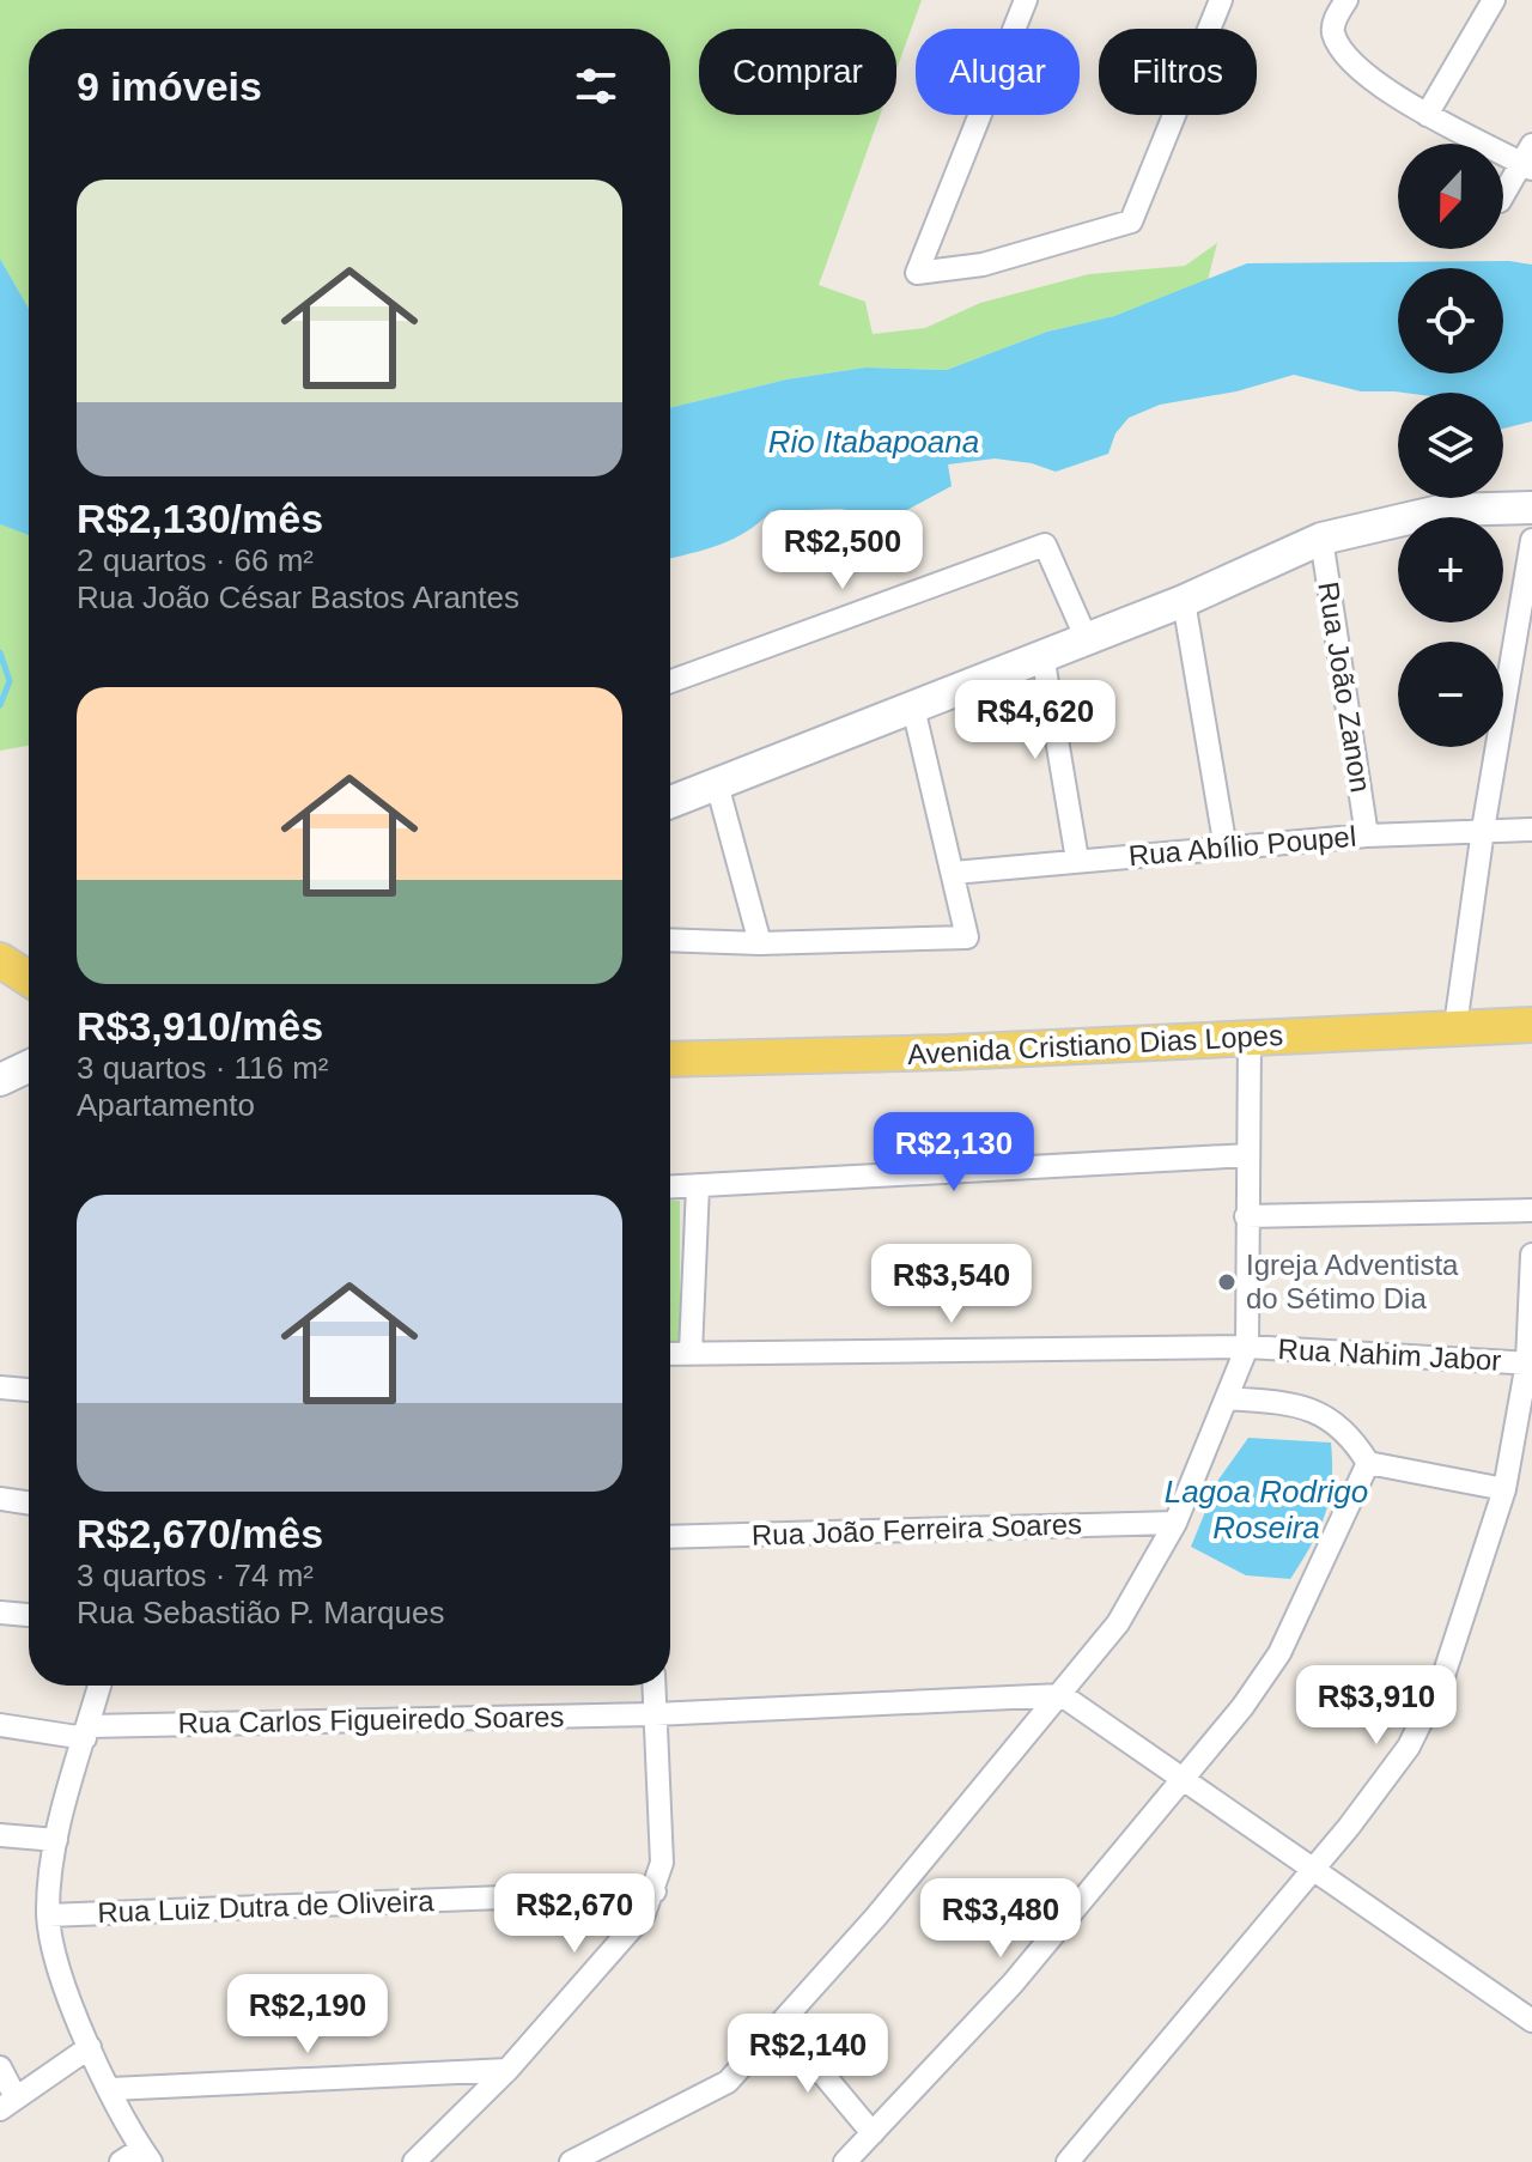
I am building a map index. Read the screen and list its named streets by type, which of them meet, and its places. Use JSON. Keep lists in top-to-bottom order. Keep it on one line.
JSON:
{"streets":{"main road":["Avenida Cristiano Dias Lopes"],"street":["Rua João Zanon","Rua Abílio Poupel","Rua Nahim Jabor","Rua João Ferreira Soares","Rua Carlos Figueiredo Soares","Rua Luiz Dutra de Oliveira"]},"crossings":[["Rua João Zanon","Rua Abílio Poupel"]],"water":["Rio Itabapoana","Lagoa Rodrigo Roseira"],"places":["Igreja Adventista do Sétimo Dia"],"north":"bottom","page":{"chip":["Comprar","Alugar","Filtros"],"heading":"9 imóveis","map_buttons":["+","−"],"list":[{"name":"R$2,130/mês","note":"2 quartos · 66 m² · Rua João César Bastos Arantes"},{"name":"R$3,910/mês","note":"3 quartos · 116 m² · Apartamento"},{"name":"R$2,670/mês","note":"3 quartos · 74 m² · Rua Sebastião P. Marques"}],"price":["R$2,500","R$4,620","R$2,130","R$3,540","R$3,910","R$2,670","R$3,480","R$2,190","R$2,140"]}}
